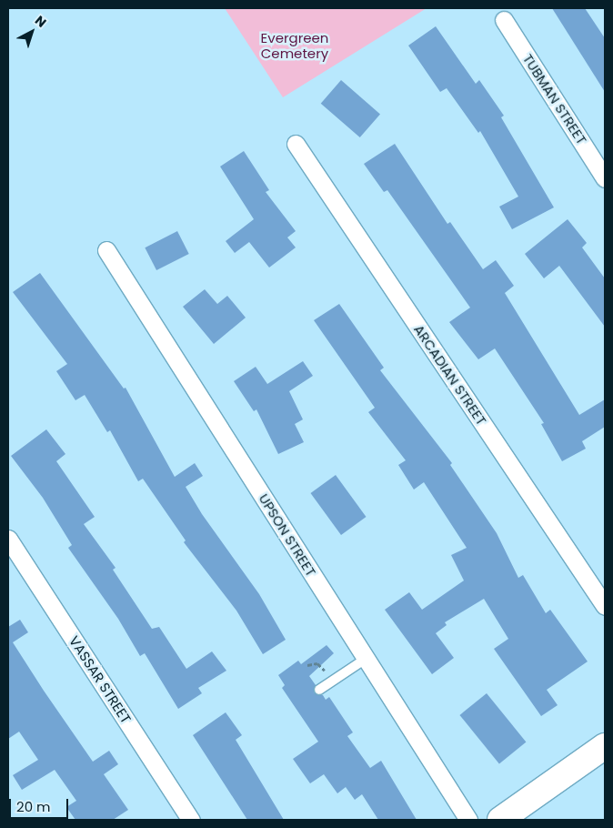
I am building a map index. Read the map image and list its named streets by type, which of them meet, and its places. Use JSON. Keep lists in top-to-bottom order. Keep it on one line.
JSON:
{"streets":{"street":["TUBMAN STREET","ARCADIAN STREET","UPSON STREET","VASSAR STREET"]},"parks":["Evergreen Cemetery"],"scale_bar":"20 m","north":"top right"}
